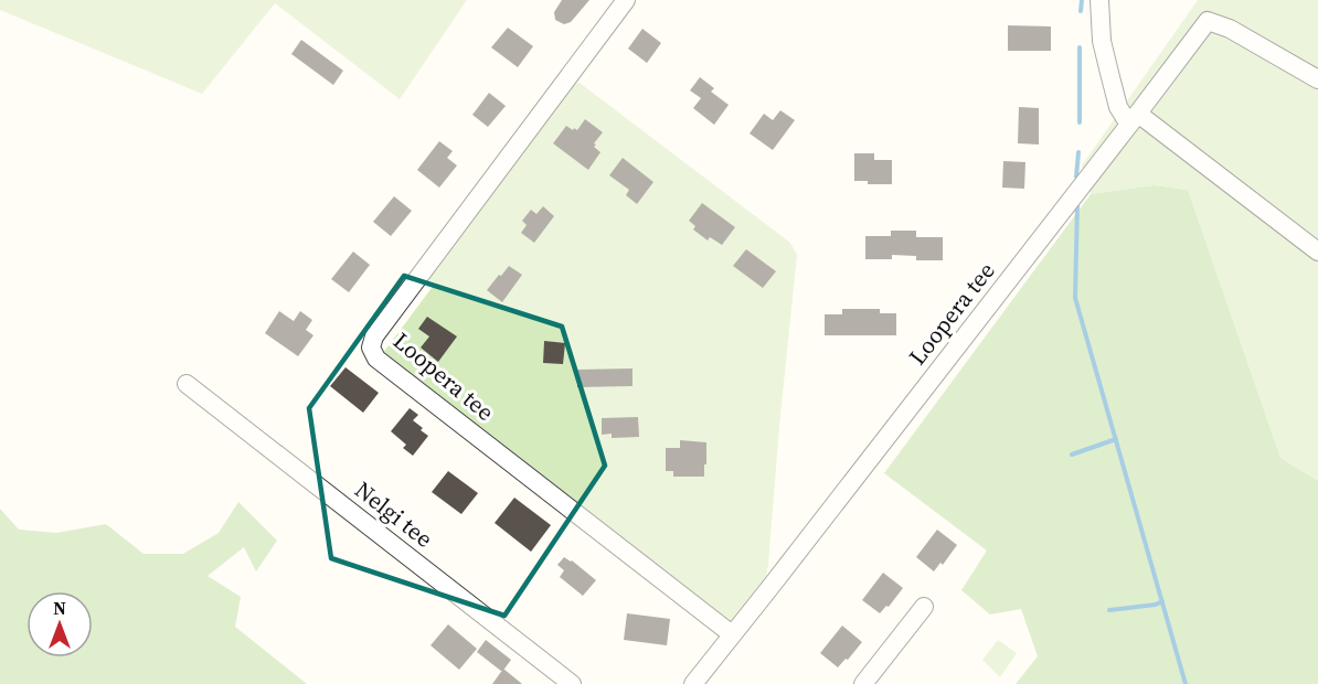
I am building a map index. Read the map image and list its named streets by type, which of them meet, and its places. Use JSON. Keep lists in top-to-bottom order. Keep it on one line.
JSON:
{"streets":{"street":["Loopera tee","Nelgi tee"]},"north":"top"}
